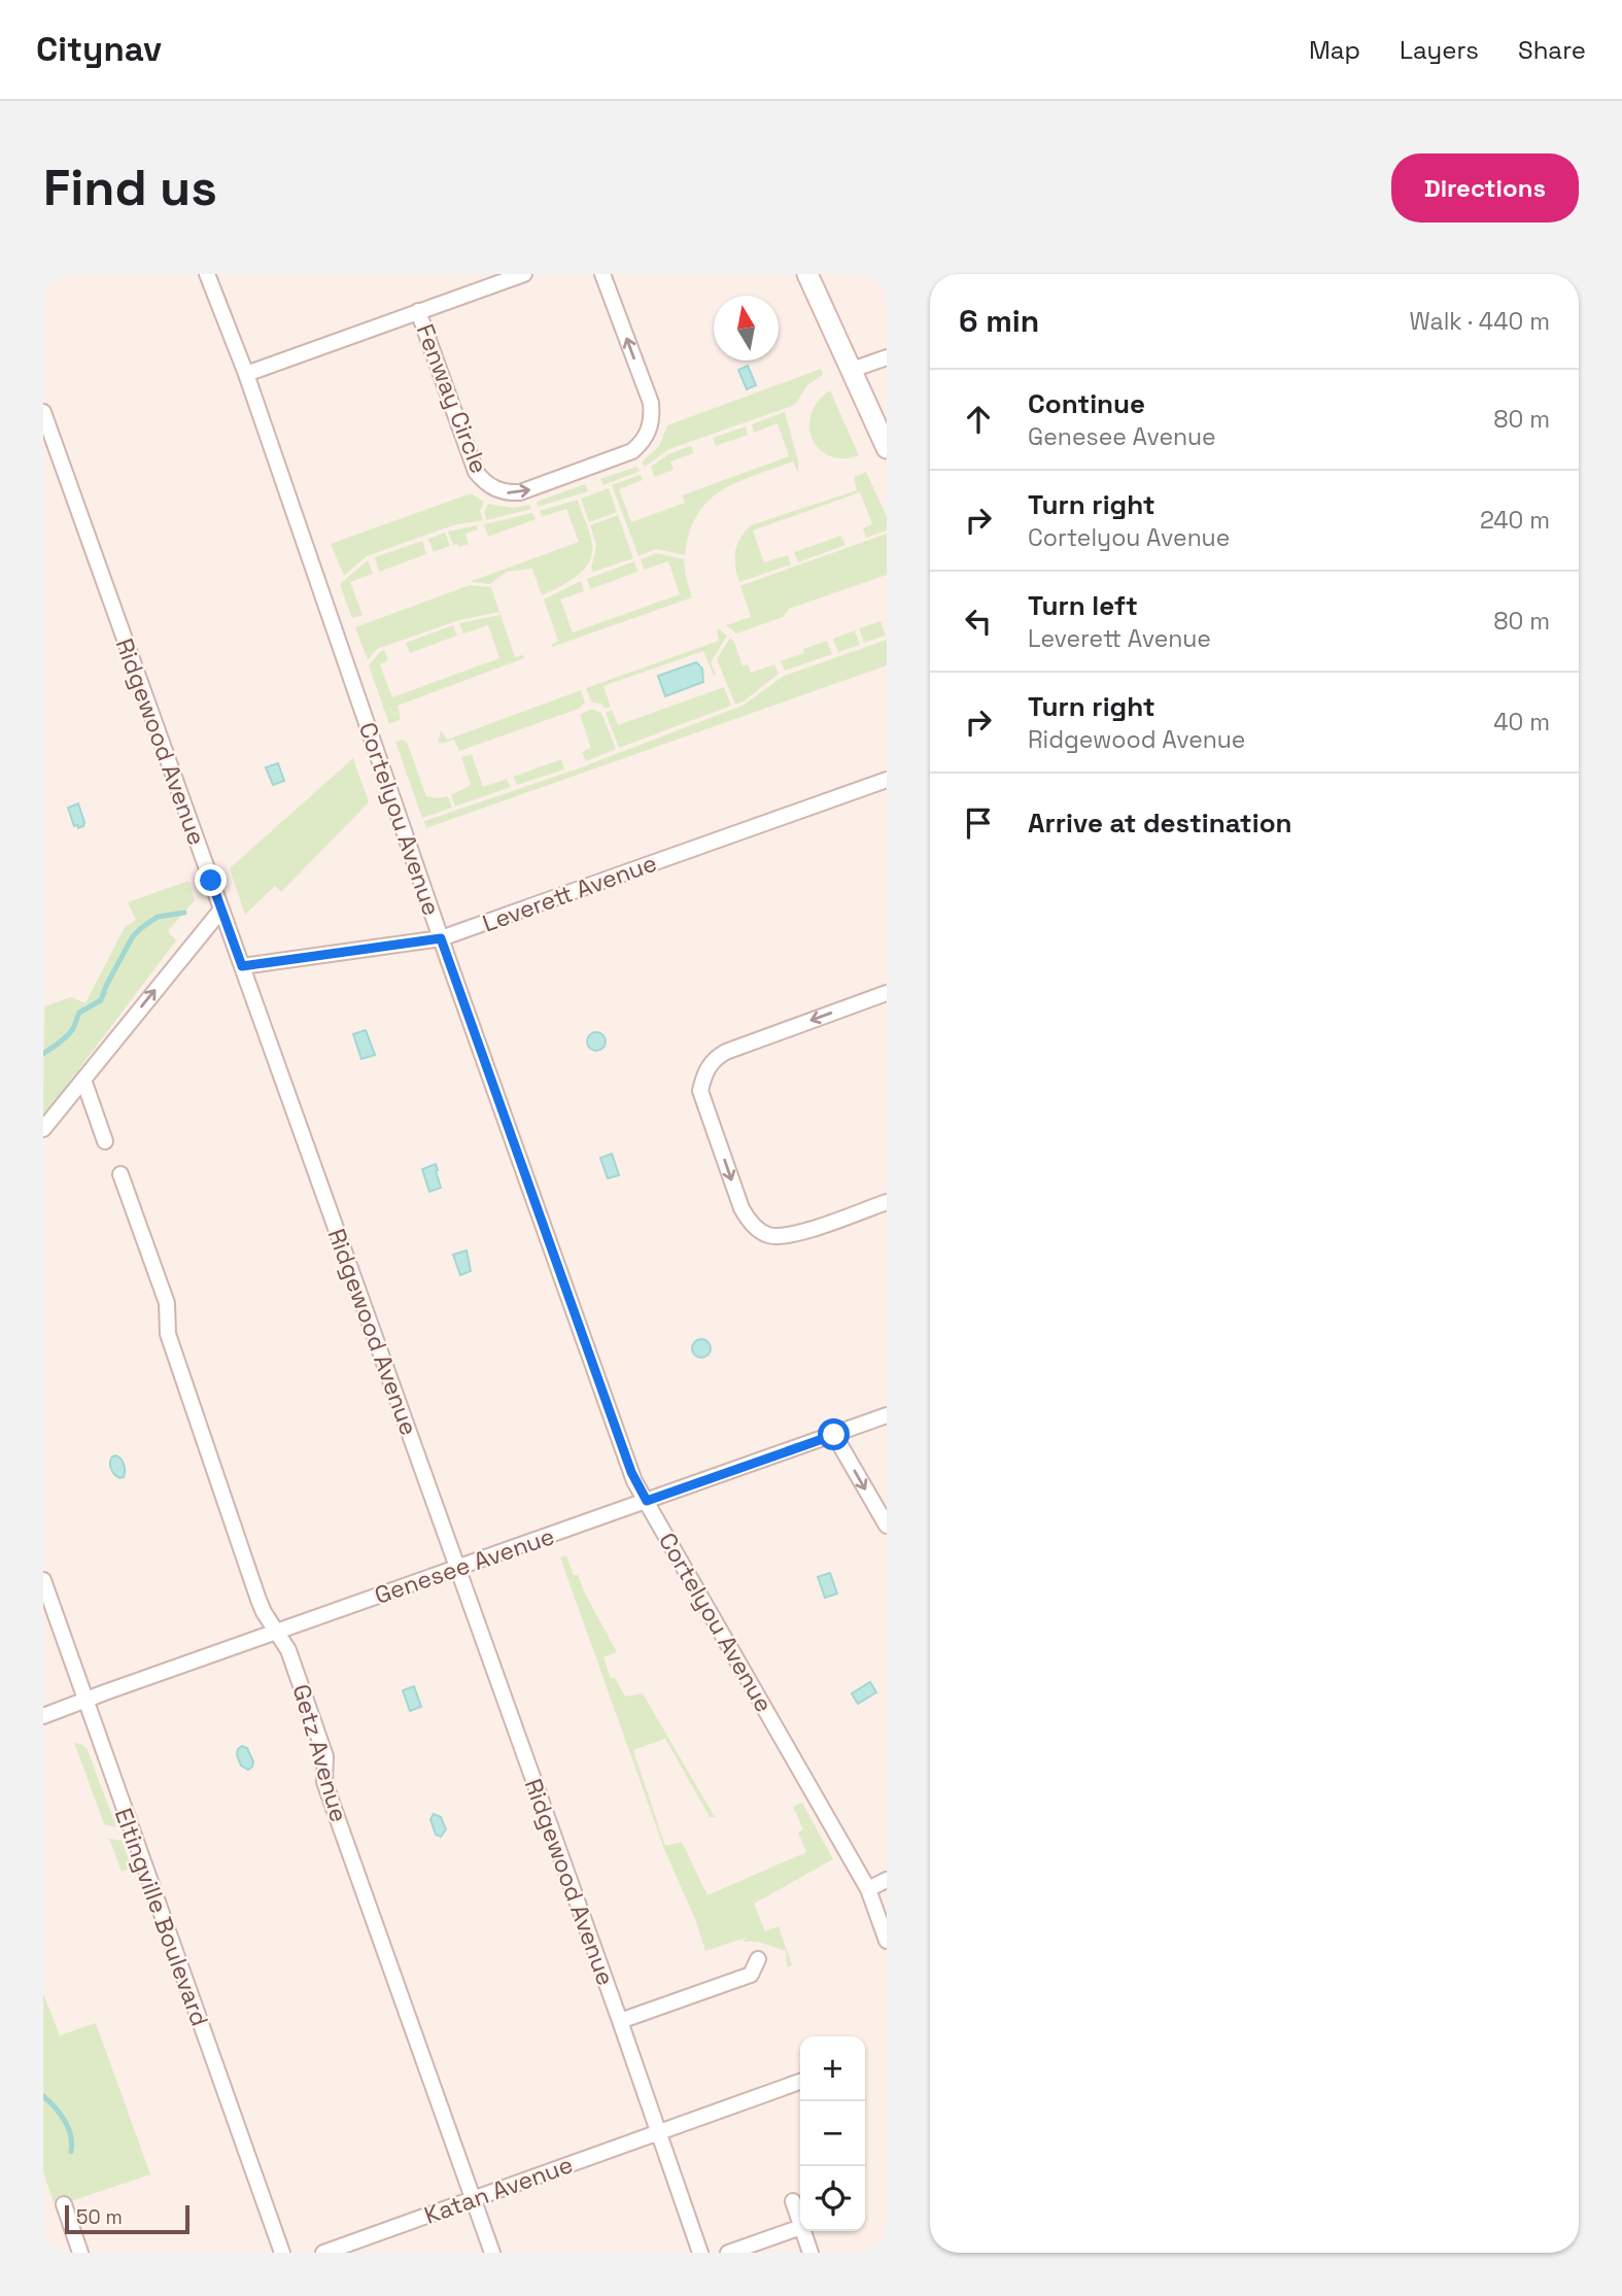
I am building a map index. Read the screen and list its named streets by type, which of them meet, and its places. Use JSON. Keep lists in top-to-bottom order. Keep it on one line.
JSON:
{"streets":{"street":["Fenway Circle","Ridgewood Avenue","Cortelyou Avenue","Leverett Avenue","Genesee Avenue","Getz Avenue","Eltingville Boulevard","Katan Avenue"]},"crossings":[["Ridgewood Avenue","Leverett Avenue"],["Ridgewood Avenue","Genesee Avenue"],["Ridgewood Avenue","Katan Avenue"],["Cortelyou Avenue","Leverett Avenue"],["Cortelyou Avenue","Genesee Avenue"],["Genesee Avenue","Getz Avenue"],["Genesee Avenue","Eltingville Boulevard"],["Getz Avenue","Katan Avenue"]],"scale_bar":"50 m","north":"top","page":{"header":"Citynav","nav":["Map","Layers","Share"],"buttons":"Directions","title":"Find us","heading":["6 min","Walk · 440 m"],"list":[["Continue","Genesee Avenue","80 m"],["Turn right","Cortelyou Avenue","240 m"],["Turn left","Leverett Avenue","80 m"],["Turn right","Ridgewood Avenue","40 m"],"Arrive at destination"],"map_buttons":["+","−"],"scale":"50 m"}}
